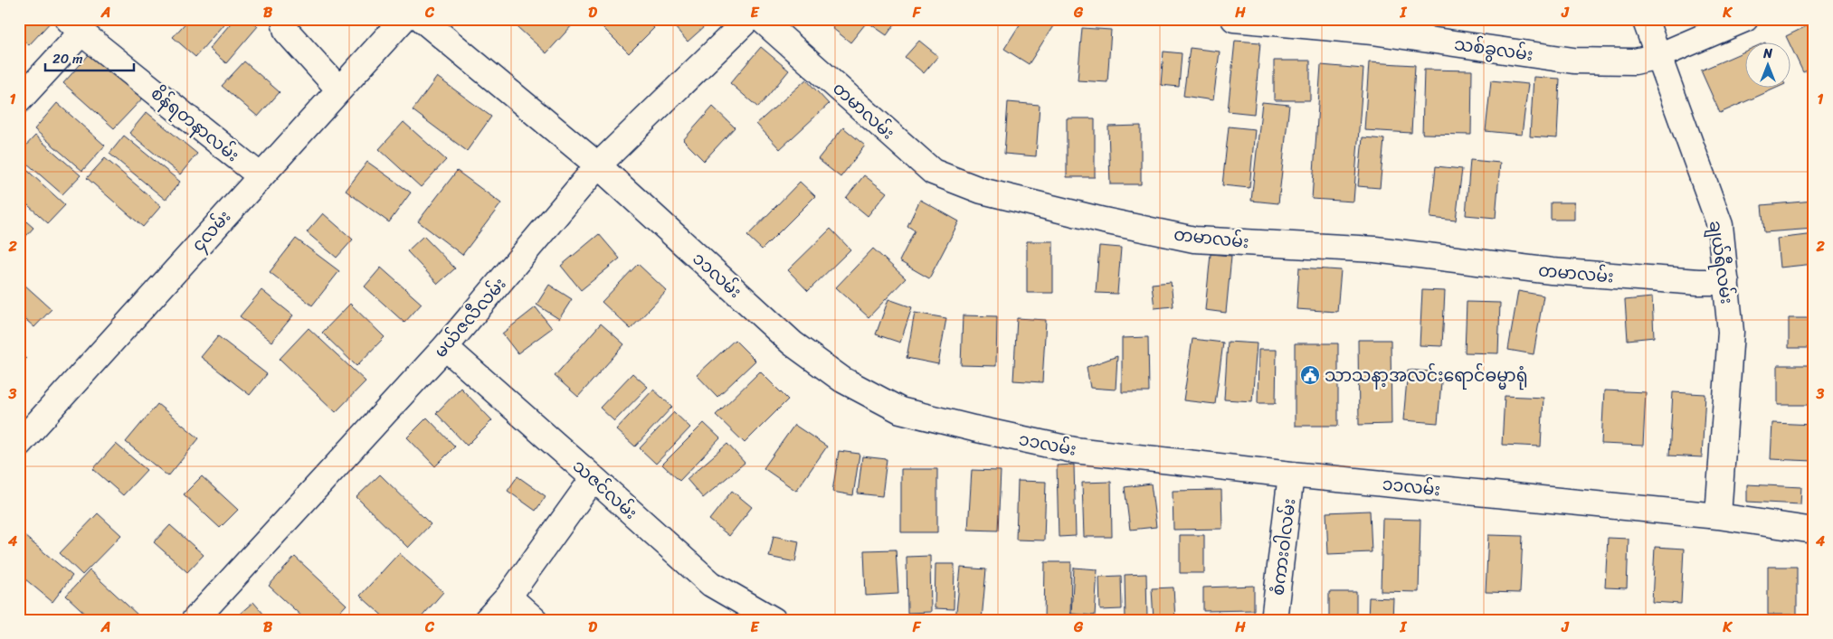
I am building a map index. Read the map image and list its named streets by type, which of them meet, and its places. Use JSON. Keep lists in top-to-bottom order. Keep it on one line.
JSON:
{"streets":{"street":["သစ်ခွလမ်း","တမာလမ်း","စိန်ရတနာလမ်း","၄လမ်း","ချယ်ရီလမ်း","၁၁လမ်း","မယ်ဇလီလမ်း","သဇင်လမ်း","စံကားဝါလမ်း"]},"crossings":[["သစ်ခွလမ်း","ချယ်ရီလမ်း"],["တမာလမ်း","ချယ်ရီလမ်း"],["စိန်ရတနာလမ်း","၄လမ်း"],["ချယ်ရီလမ်း","၁၁လမ်း"],["၁၁လမ်း","မယ်ဇလီလမ်း"],["၁၁လမ်း","စံကားဝါလမ်း"],["မယ်ဇလီလမ်း","သဇင်လမ်း"]],"places":{"public building":["သာသနာ့အလင်းရောင်ဓမ္မာရုံ"]},"scale_bar":"20 m","north":"top","grid":{"columns":["A","B","C","D","E","F","G","H","I","J","K"],"rows":["1","2","3","4"]}}
